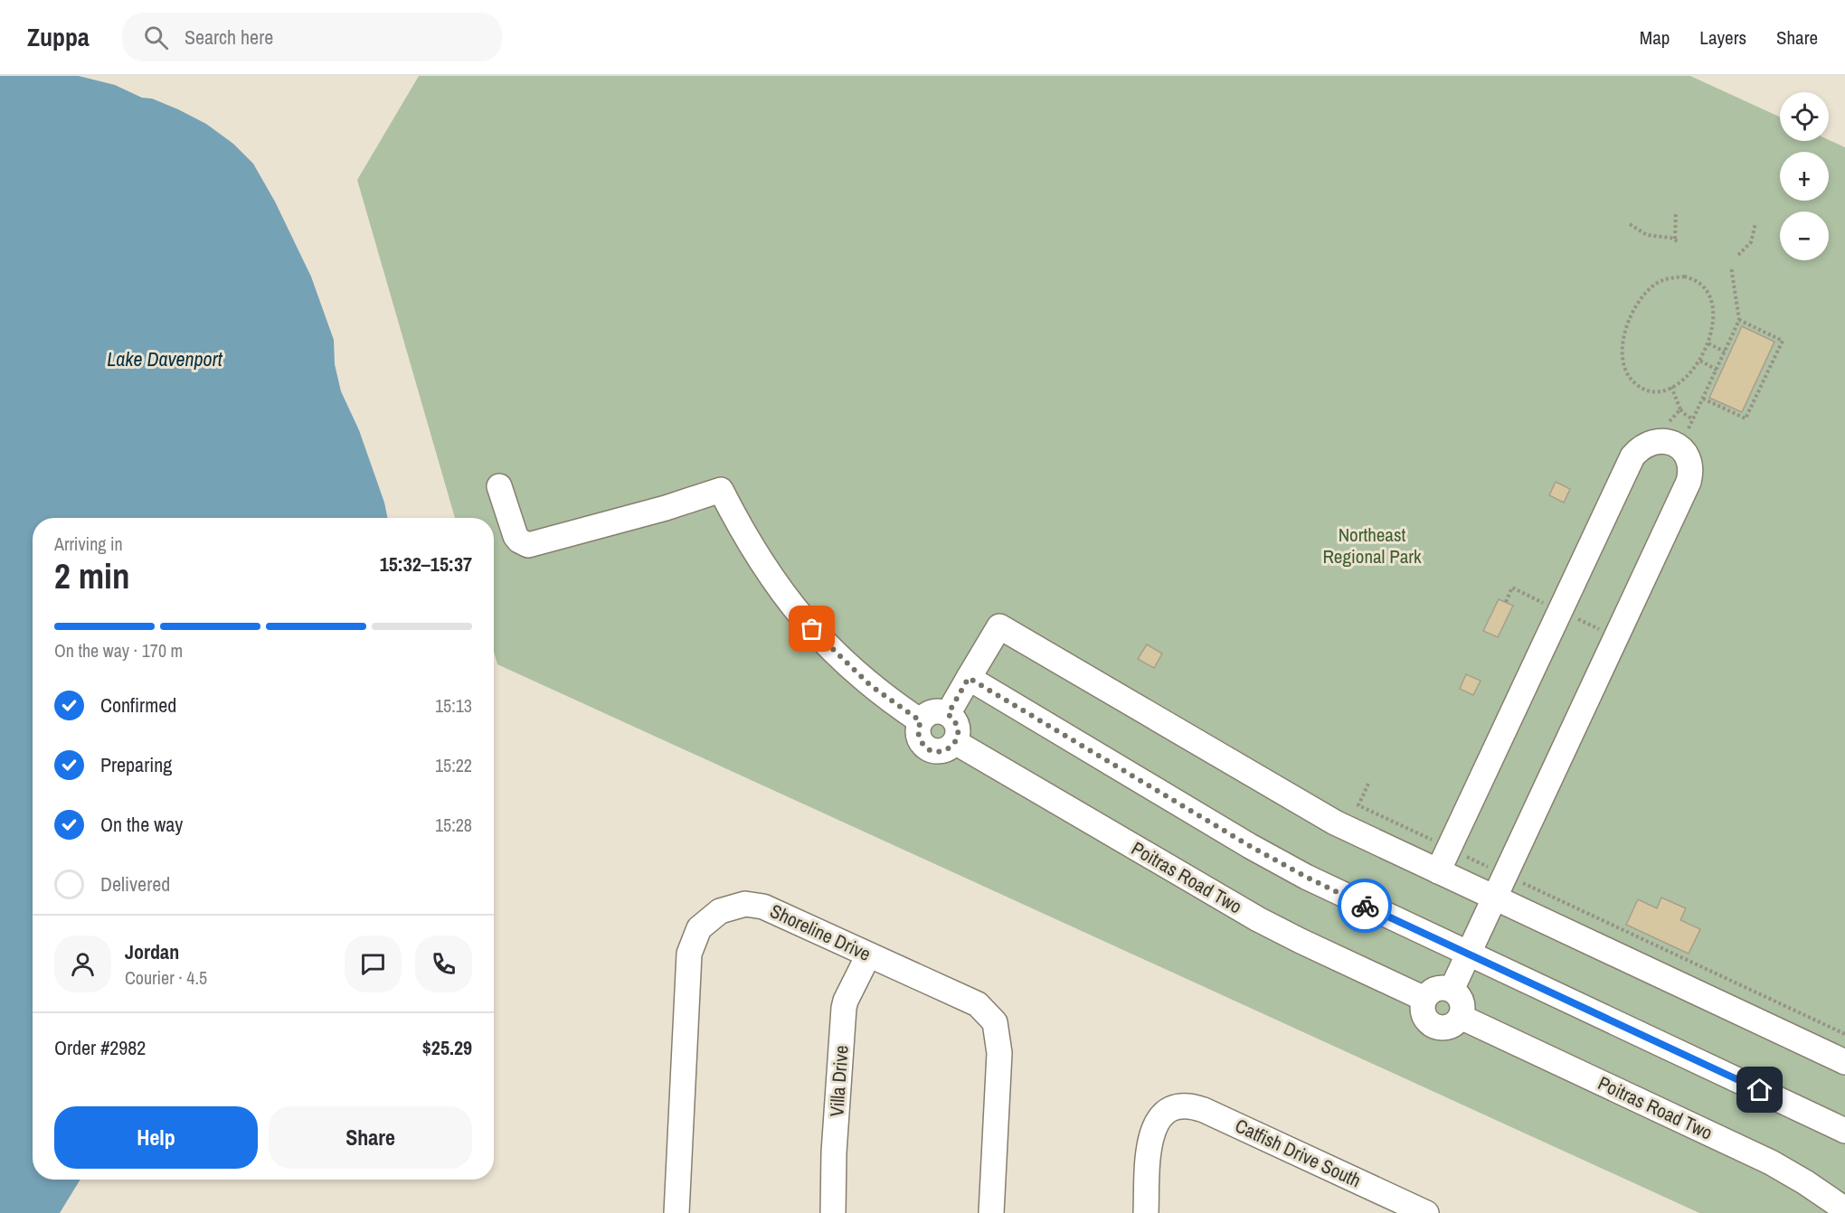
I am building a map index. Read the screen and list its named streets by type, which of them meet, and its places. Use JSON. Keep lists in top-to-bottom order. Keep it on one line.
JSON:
{"streets":{"street":["Poitras Road Two","Shoreline Drive","Villa Drive","Catfish Drive South"]},"crossings":[["Shoreline Drive","Villa Drive"]],"water":["Lake Davenport"],"parks":["Northeast Regional Park"],"page":{"header":"Zuppa","search":"Search here","nav":["Map","Layers","Share"],"map_buttons":["+","−"],"heading":["2 min","Arriving in","15:32–15:37"],"panel":["Jordan","Courier · 4.5","Order #2982","$25.29"],"bar":"On the way · 170 m","list":[["Confirmed","15:13"],["Preparing","15:22"],["On the way","15:28"],"Delivered"],"buttons":["Help","Share"]}}
